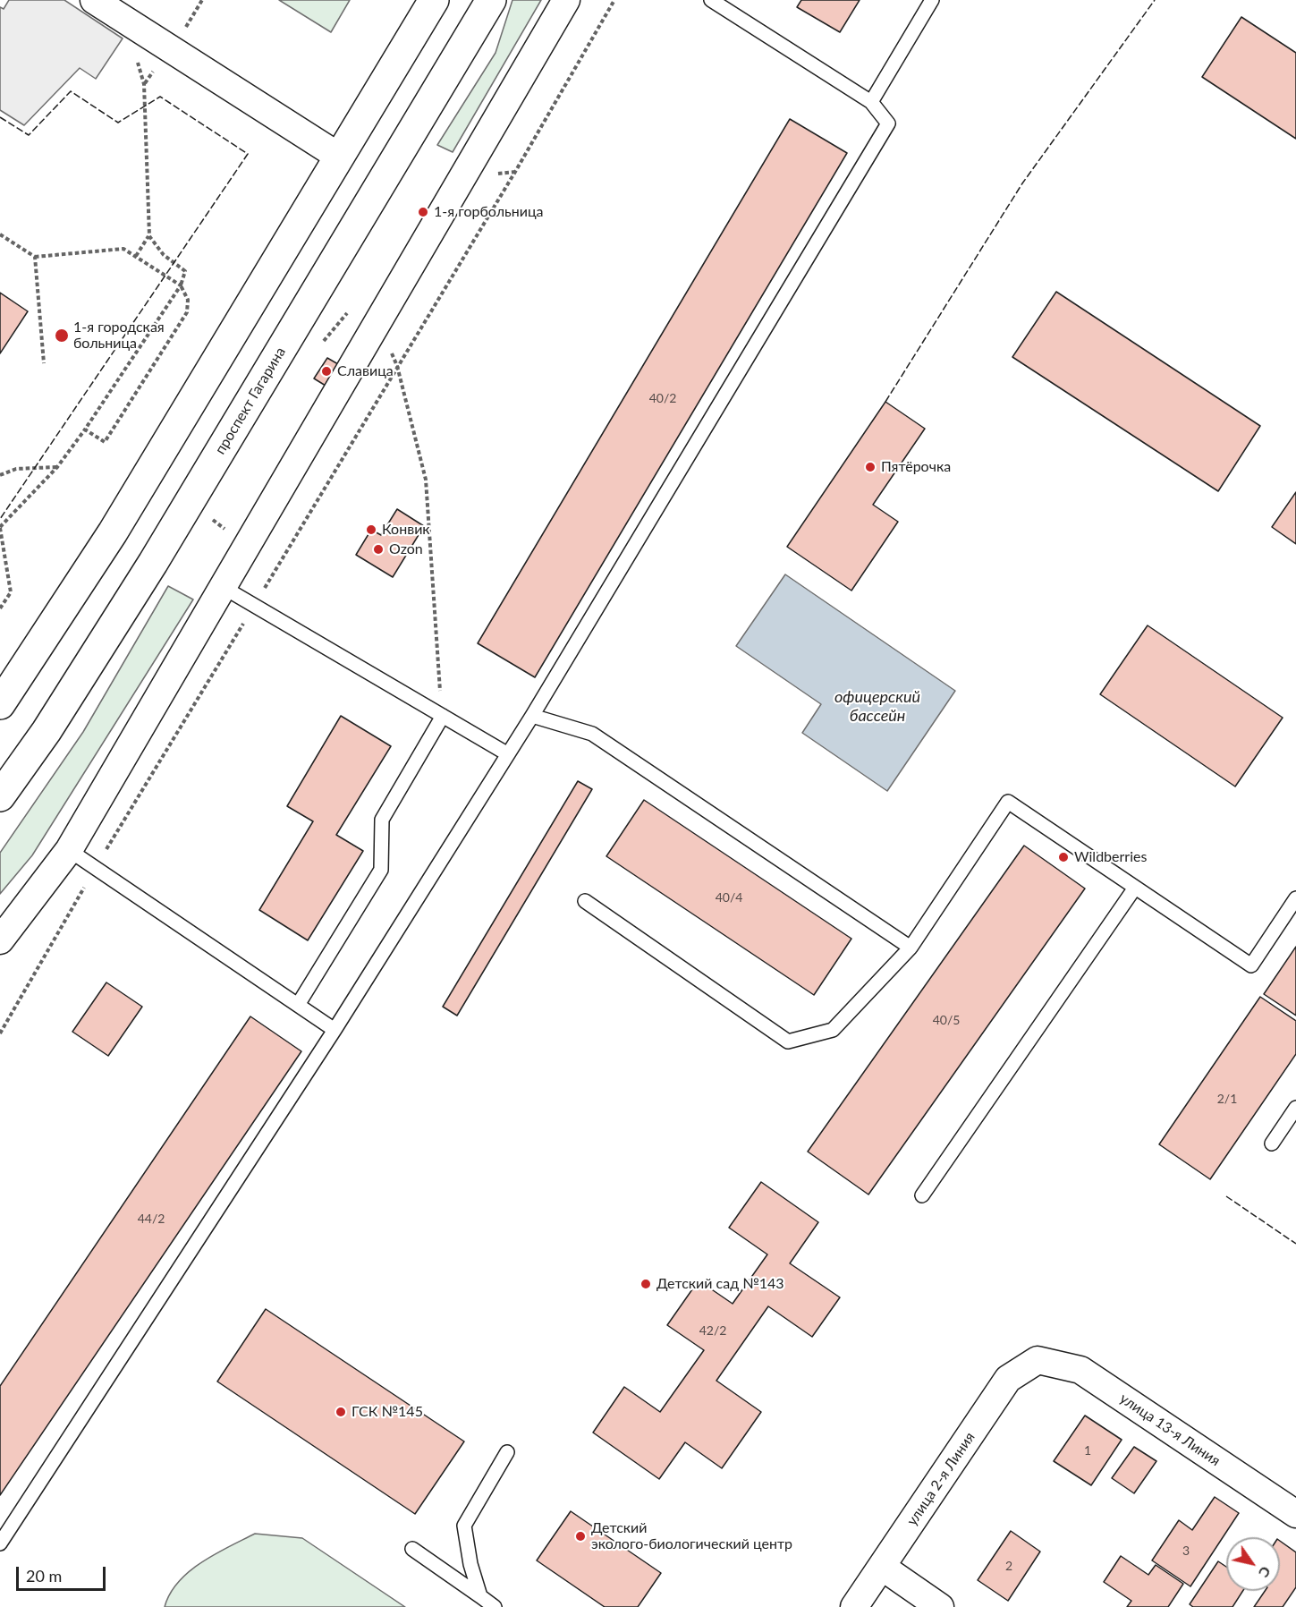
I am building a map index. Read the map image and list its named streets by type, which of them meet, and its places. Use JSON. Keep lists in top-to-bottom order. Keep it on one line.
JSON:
{"streets":{"main road":["проспект Гагарина"],"street":["улица 13-я Линия","улица 2-я Линия"]},"crossings":[["улица 13-я Линия","улица 2-я Линия"]],"water":["офицерский бассейн"],"places":["1-я горбольница","1-я городская больница","Славица","Пятёрочка","Конвик","Ozon","Wildberries","Детский сад №143","ГСК №145","Детский эколого-биологический центр"],"house_numbers":["40/2","40/4","40/5","2/1","44/2","42/2","1","3","2"],"scale_bar":"20 m","north":"bottom right"}
